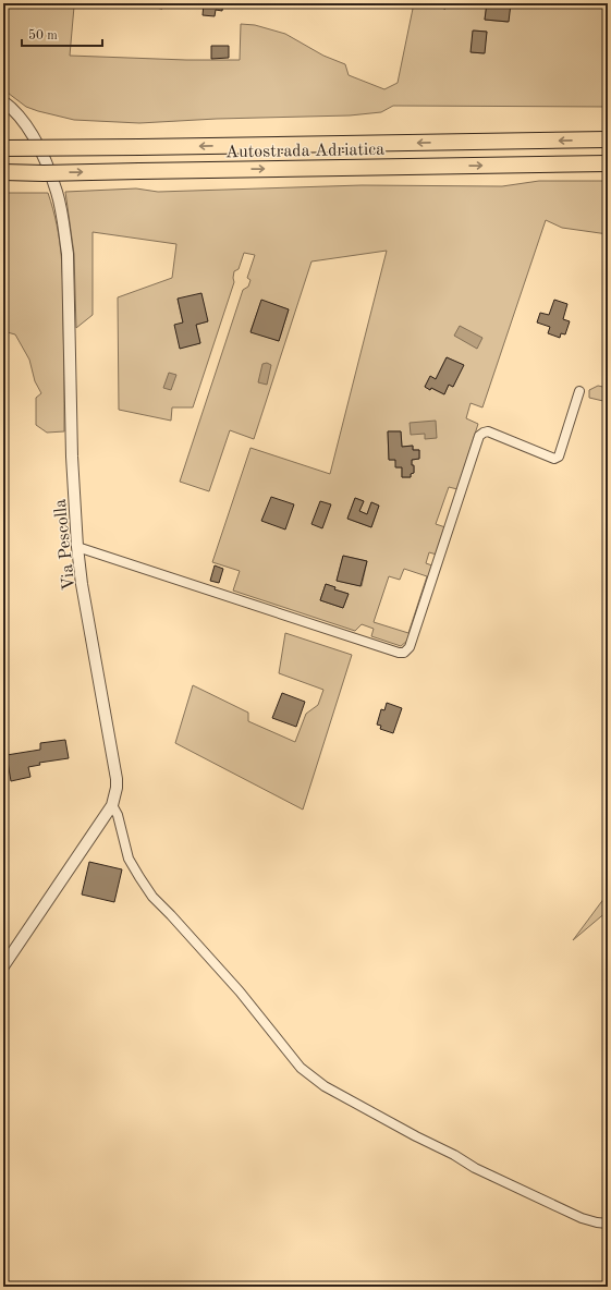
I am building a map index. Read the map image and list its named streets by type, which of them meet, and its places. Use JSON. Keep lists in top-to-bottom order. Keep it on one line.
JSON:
{"streets":{"highway":["Autostrada Adriatica"],"street":["Via Pescolla"]},"scale_bar":"50 m"}
